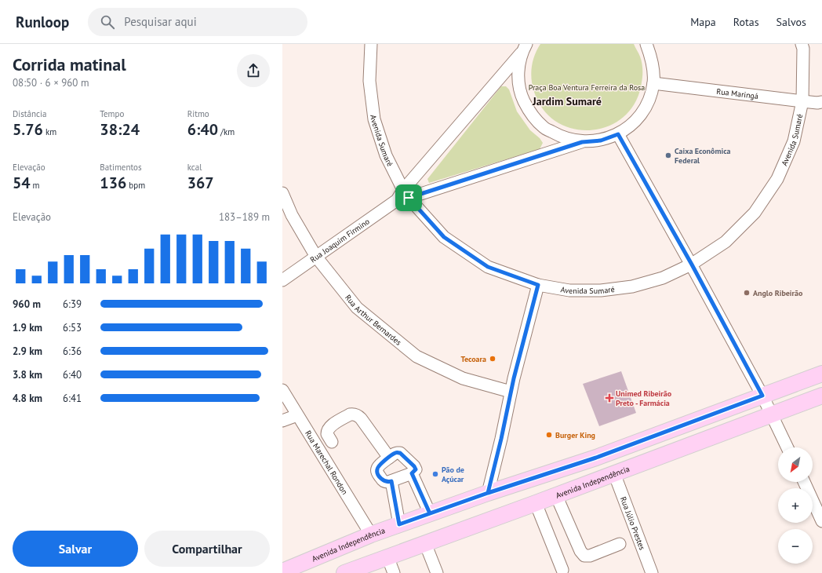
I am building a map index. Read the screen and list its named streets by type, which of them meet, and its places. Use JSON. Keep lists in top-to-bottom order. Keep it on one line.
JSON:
{"streets":{"main road":["Avenida Independência"],"street":["Rua Maringá","Avenida Sumaré","Rua Joaquim Firmino","Rua Arthur Bernardes","Rua Marechal Rondon","Rua Júlio Prestes"]},"crossings":[["Rua Maringá","Avenida Sumaré"],["Avenida Sumaré","Rua Joaquim Firmino"],["Rua Joaquim Firmino","Rua Arthur Bernardes"],["Rua Marechal Rondon","Avenida Independência"],["Avenida Independência","Rua Júlio Prestes"]],"districts":["Jardim Sumaré"],"parks":["Praça Boa Ventura Ferreira da Rosa"],"places":{"other":["Caixa Econômica Federal","Anglo Ribeirão","Tecoara","Burger King","Pão de Açúcar"],"health":["Unimed Ribeirão Preto - Farmácia"]},"north":"bottom left","page":{"header":"Runloop","search":"Pesquisar aqui","nav":["Mapa","Rotas","Salvos"],"heading":["Corrida matinal","08:50 · 6 × 960 m"],"stats":[["Distância","5.76 km"],["Tempo","38:24"],["Ritmo","6:40 /km"],["Elevação","54 m"],["Batimentos","136 bpm"],["kcal","367"]],"chart":["Elevação","183–189 m"],"list":[{"name":"960 m","note":"6:39"},{"name":"1.9 km","note":"6:53"},{"name":"2.9 km","note":"6:36"},{"name":"3.8 km","note":"6:40"},{"name":"4.8 km","note":"6:41"}],"map_buttons":["+","−"],"buttons":["Salvar","Compartilhar"]}}
